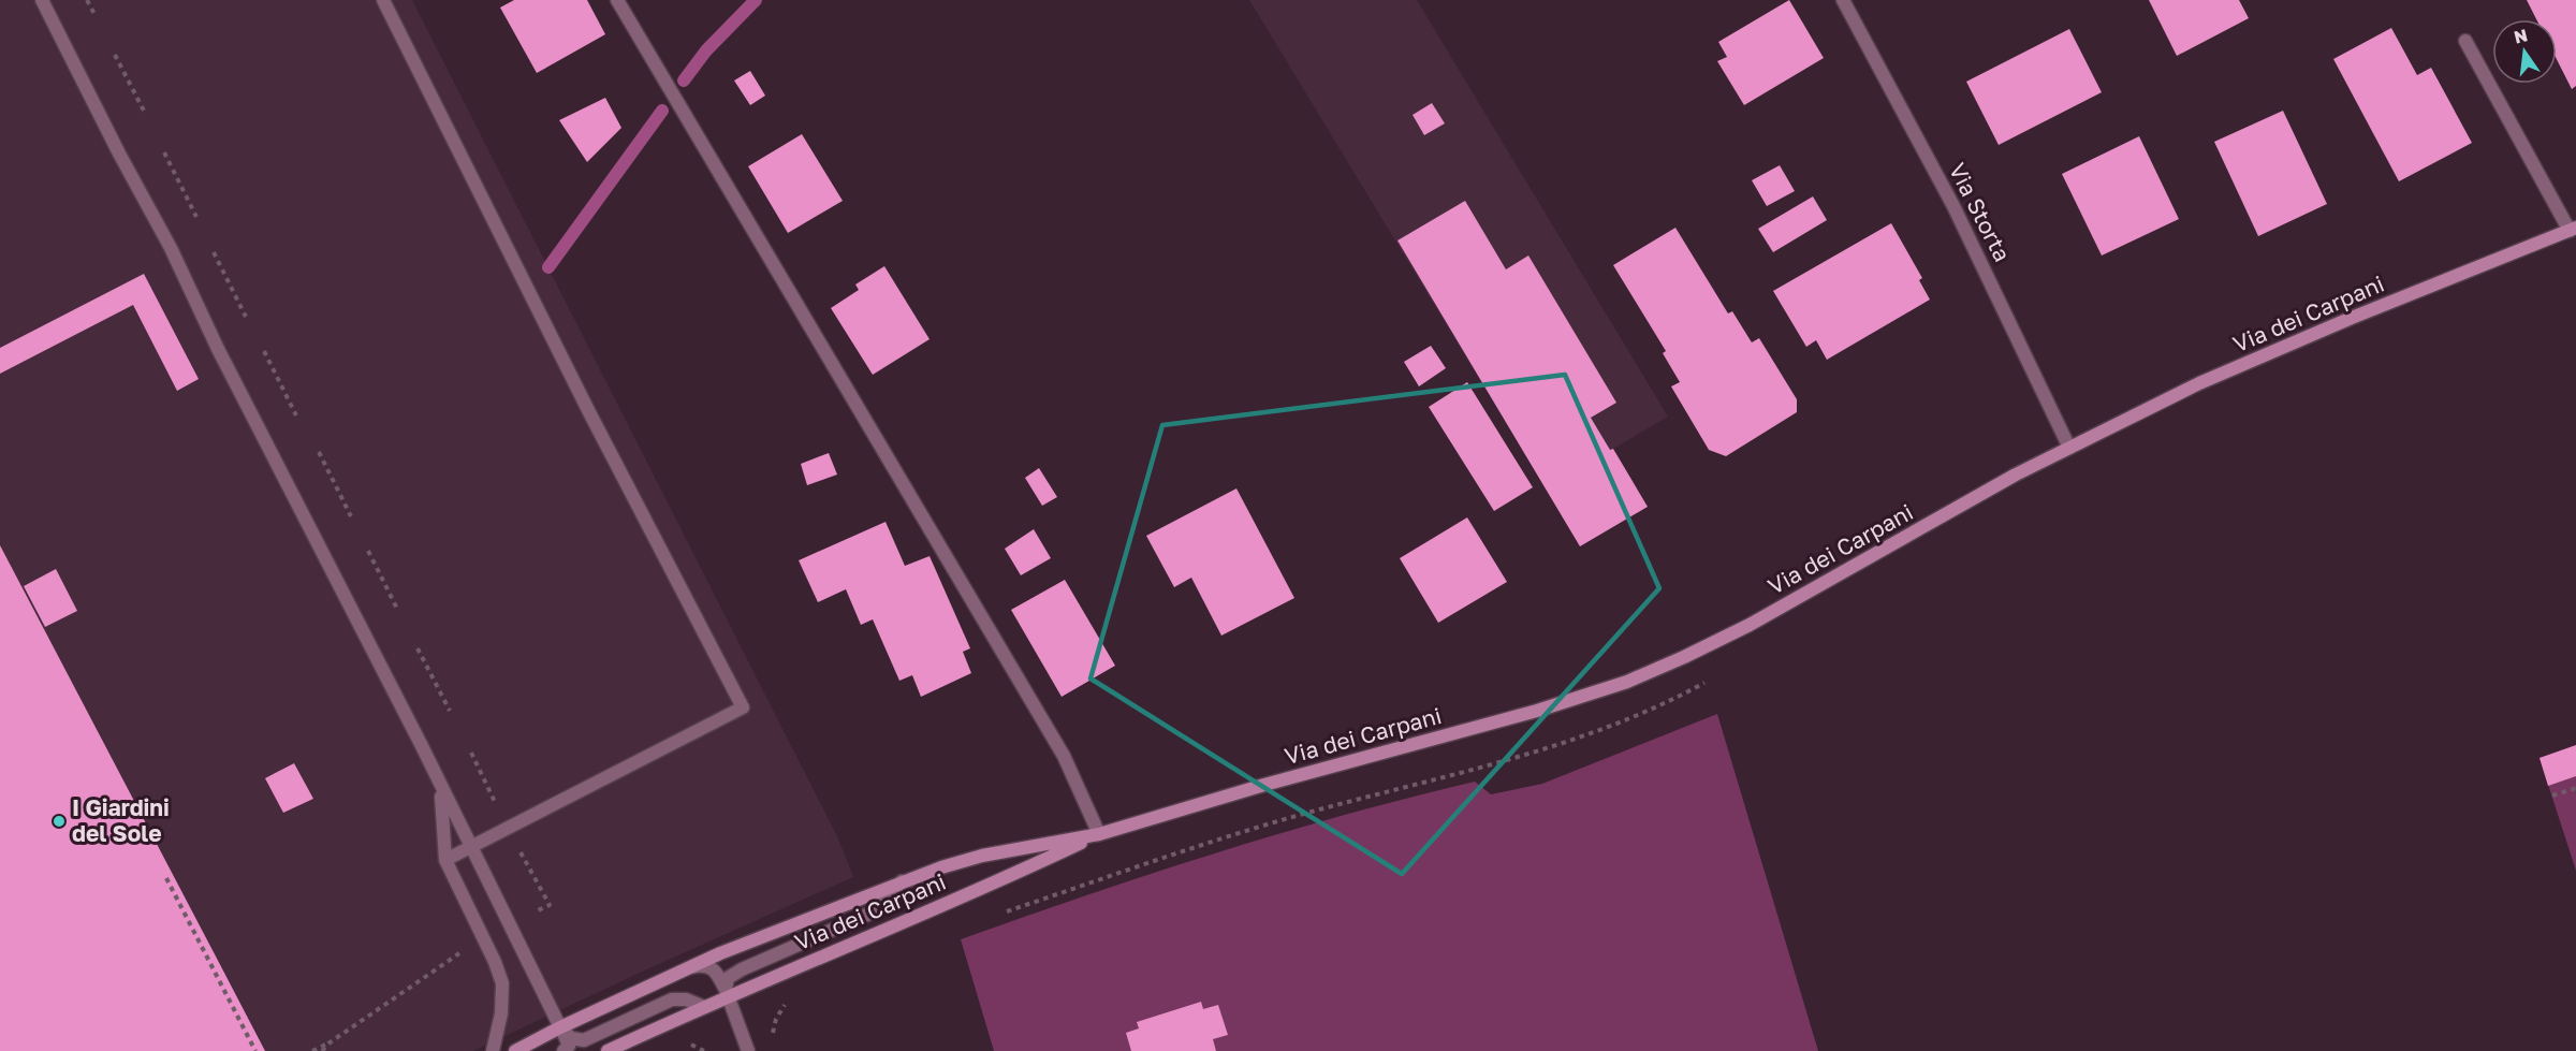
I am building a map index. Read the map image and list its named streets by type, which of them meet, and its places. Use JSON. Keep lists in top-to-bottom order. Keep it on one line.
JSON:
{"streets":{"street":["Via Storta","Via dei Carpani"]},"crossings":[["Via Storta","Via dei Carpani"]],"places":["I Giardini del Sole"],"north":"top"}
